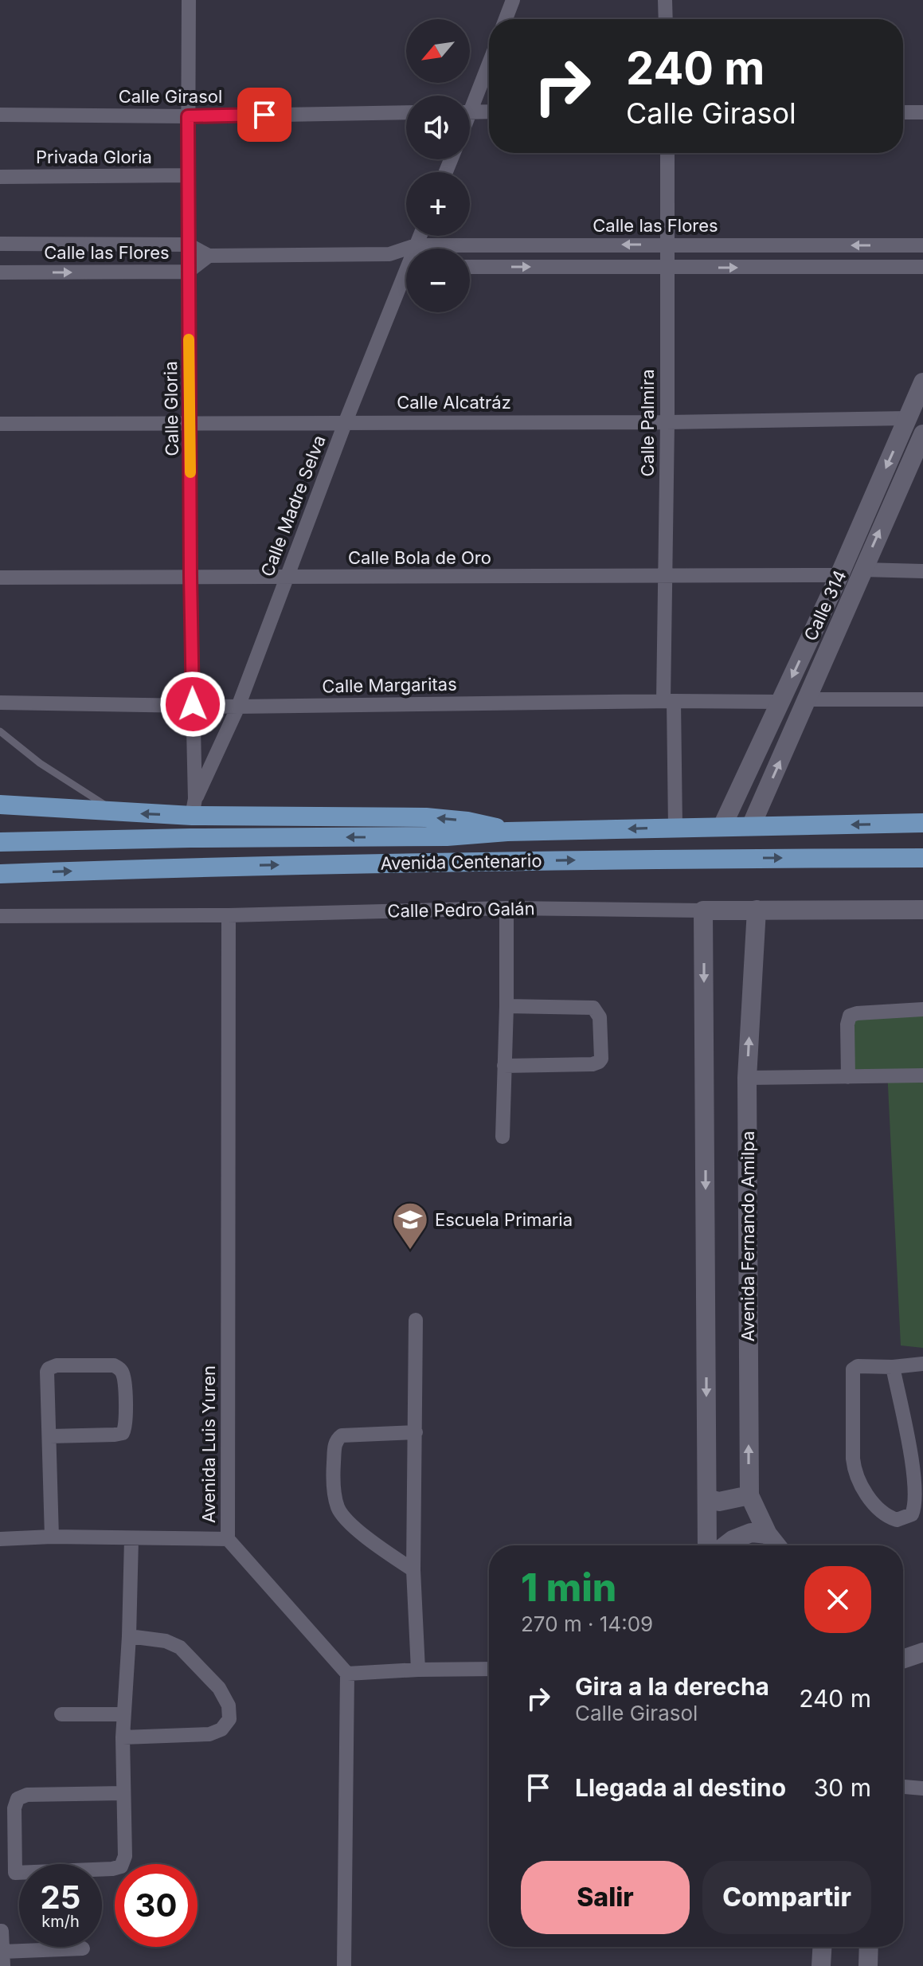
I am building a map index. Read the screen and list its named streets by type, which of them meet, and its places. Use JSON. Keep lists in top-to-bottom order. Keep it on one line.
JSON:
{"streets":{"main road":["Avenida Centenario"],"street":["Calle Girasol","Privada Gloria","Calle las Flores","Calle Alcatráz","Calle Gloria","Calle Palmira","Calle Madre Selva","Calle Bola de Oro","Calle 314","Calle Margaritas","Calle Pedro Galán","Avenida Fernando Amilpa","Avenida Luis Yuren"]},"crossings":[["Calle Girasol","Calle Gloria"],["Privada Gloria","Calle Gloria"],["Calle las Flores","Calle Gloria"],["Calle las Flores","Calle Palmira"],["Calle las Flores","Calle Madre Selva"],["Calle Alcatráz","Calle Gloria"],["Calle Alcatráz","Calle Palmira"],["Calle Alcatráz","Calle Madre Selva"],["Calle Alcatráz","Calle 314"],["Calle Gloria","Calle Madre Selva"],["Calle Gloria","Calle Bola de Oro"],["Calle Gloria","Calle Margaritas"],["Calle Gloria","Avenida Centenario"],["Calle Palmira","Calle Bola de Oro"],["Calle Palmira","Calle Margaritas"],["Calle Palmira","Avenida Centenario"],["Calle Madre Selva","Calle Bola de Oro"],["Calle Madre Selva","Calle Margaritas"],["Calle Madre Selva","Avenida Centenario"],["Calle Bola de Oro","Calle 314"],["Calle 314","Calle Margaritas"],["Calle 314","Avenida Centenario"],["Calle Pedro Galán","Avenida Fernando Amilpa"],["Calle Pedro Galán","Avenida Luis Yuren"]],"places":{"school or university":["Escuela Primaria"]},"north":"bottom left","page":{"map_buttons":["+","−"],"turn":["240 m","Calle Girasol"],"heading":["1 min","270 m · 14:09"],"list":[{"name":"Gira a la derecha","note":"Calle Girasol","value":"240 m"},{"name":"Llegada al destino","value":"30 m"}],"buttons":["Salir","Compartir"],"speed":"25 km/h","limit":"30"}}
